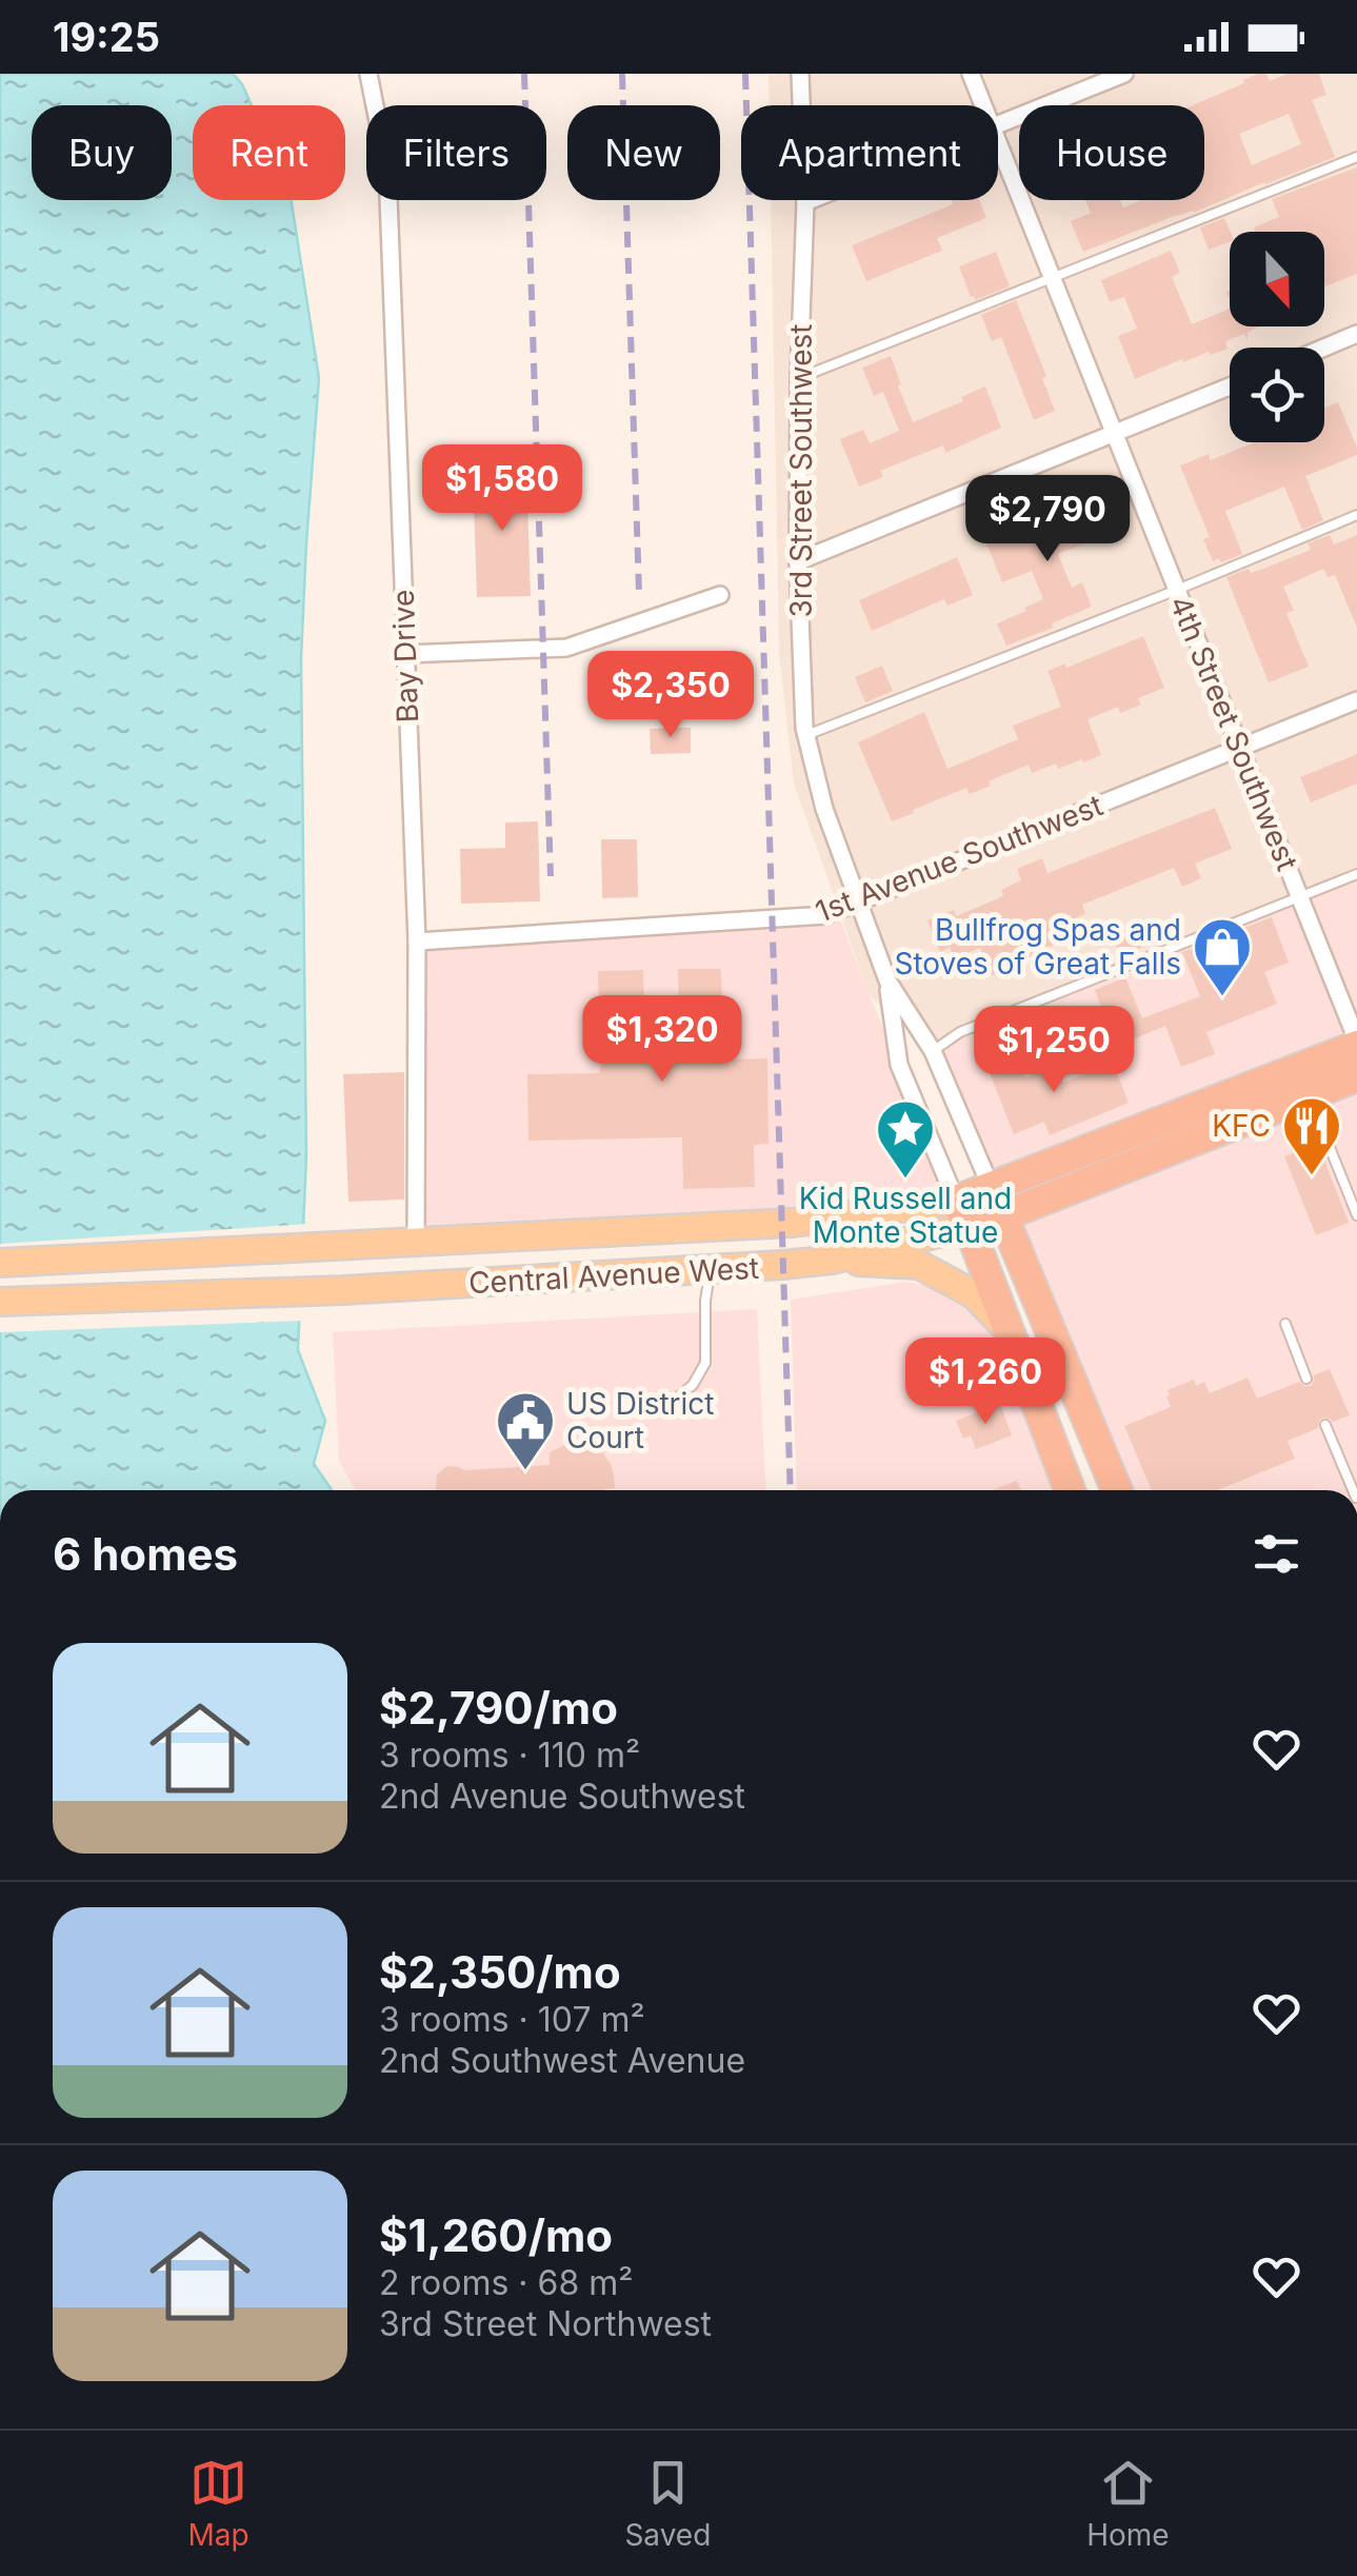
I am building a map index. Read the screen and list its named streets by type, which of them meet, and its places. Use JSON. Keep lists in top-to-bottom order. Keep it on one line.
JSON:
{"streets":{"highway":["Central Avenue West"],"street":["3rd Street Southwest","Bay Drive","4th Street Southwest","1st Avenue Southwest"]},"crossings":[["3rd Street Southwest","1st Avenue Southwest"],["3rd Street Southwest","Central Avenue West"],["Bay Drive","1st Avenue Southwest"],["Bay Drive","Central Avenue West"],["4th Street Southwest","1st Avenue Southwest"],["4th Street Southwest","Central Avenue West"]],"places":{"shop":["Bullfrog Spas and Stoves of Great Falls"],"restaurant":["KFC"],"place":["Kid Russell and Monte Statue"],"public building":["US District Court"]},"north":"bottom","page":{"status":"19:25","chip":["Buy","Rent","Filters","New","Apartment","House"],"price":["$1,580","$2,790","$2,350","$1,320","$1,250","$1,260"],"heading":"6 homes","list":[{"name":"$2,790/mo","note":"3 rooms · 110 m² · 2nd Avenue Southwest"},{"name":"$2,350/mo","note":"3 rooms · 107 m² · 2nd Southwest Avenue"},{"name":"$1,260/mo","note":"2 rooms · 68 m² · 3rd Street Northwest"}],"tabs":["Map","Saved","Home"]}}
